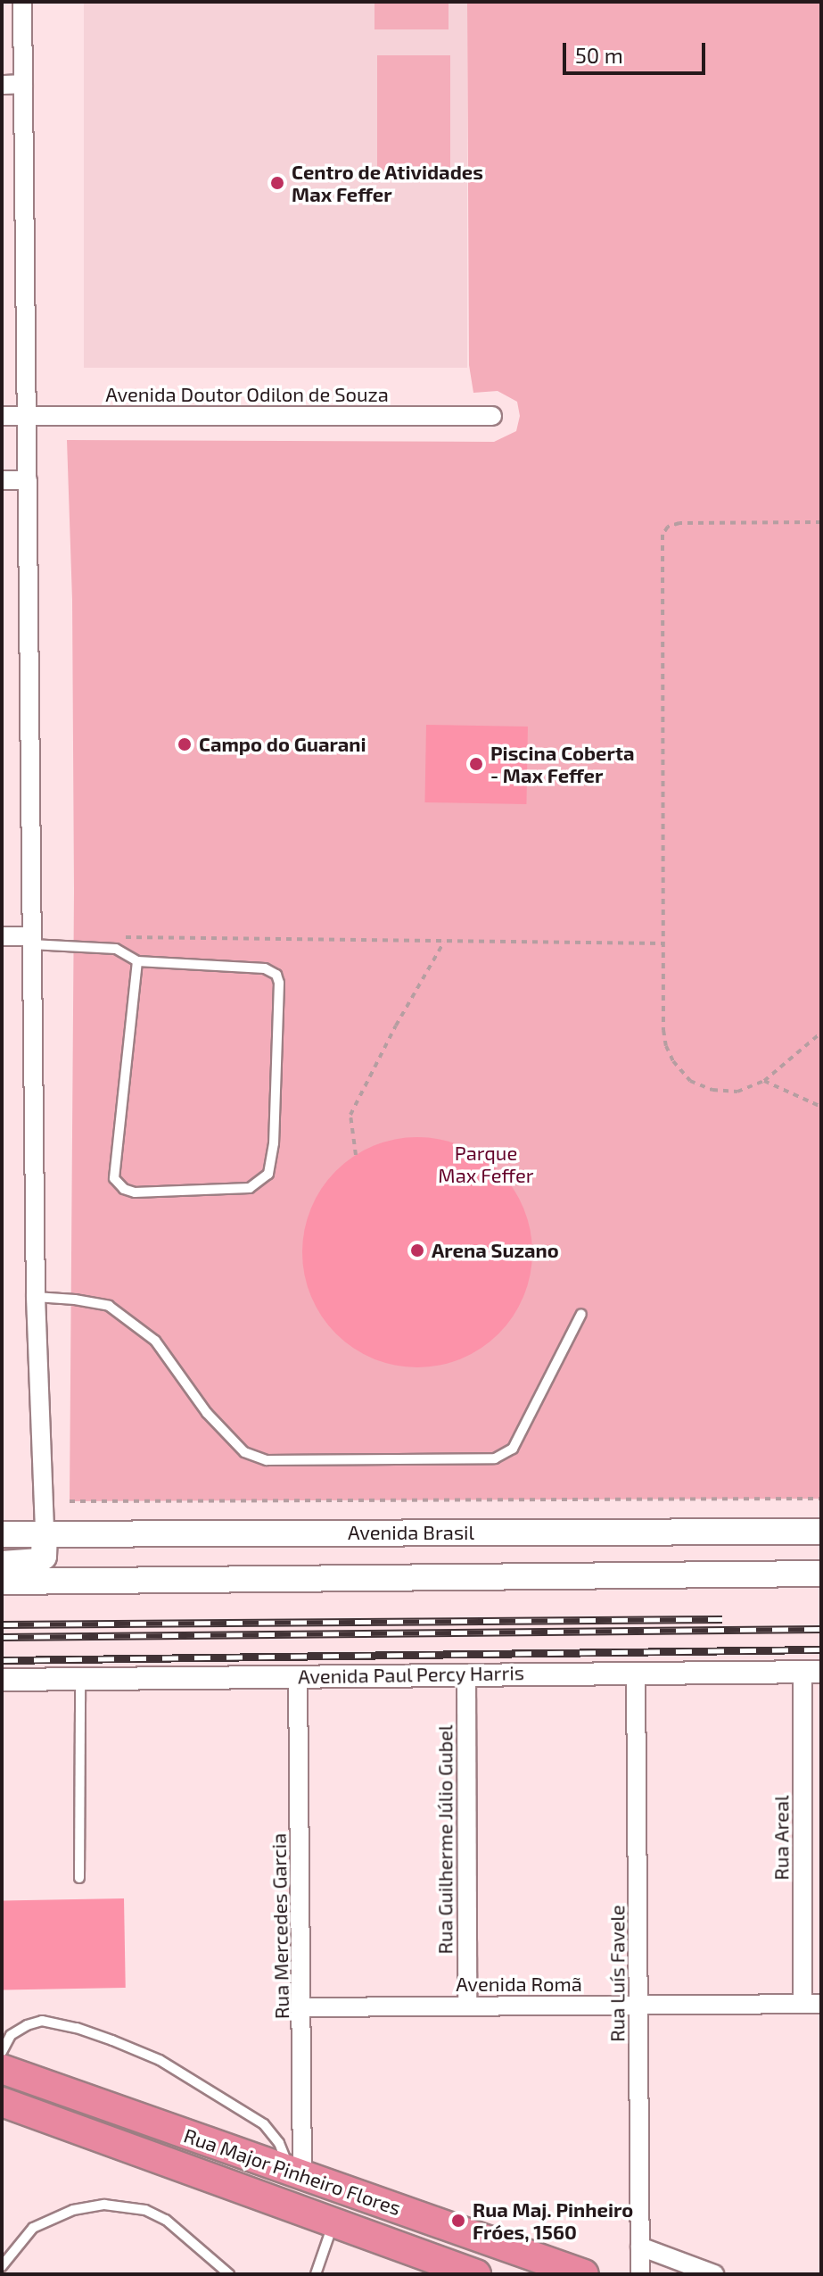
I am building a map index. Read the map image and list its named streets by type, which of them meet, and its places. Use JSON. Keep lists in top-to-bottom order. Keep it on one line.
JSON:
{"streets":{"highway":["Rua Major Pinheiro Flores"],"main road":["Avenida Brasil"],"street":["Avenida Doutor Odilon de Souza","Avenida Paul Percy Harris","Rua Areal","Rua Guilherme Júlio Gubel","Rua Mercedes Garcia","Rua Luís Favele","Avenida Romã"]},"crossings":[["Avenida Paul Percy Harris","Rua Areal"],["Avenida Paul Percy Harris","Rua Guilherme Júlio Gubel"],["Avenida Paul Percy Harris","Rua Mercedes Garcia"],["Avenida Paul Percy Harris","Rua Luís Favele"],["Rua Areal","Avenida Romã"],["Rua Guilherme Júlio Gubel","Avenida Romã"],["Rua Mercedes Garcia","Avenida Romã"],["Rua Mercedes Garcia","Rua Major Pinheiro Flores"],["Rua Luís Favele","Avenida Romã"]],"parks":["Parque Max Feffer"],"places":["Centro de Atividades Max Feffer","Campo do Guarani","Piscina Coberta - Max Feffer","Arena Suzano","Rua Maj. Pinheiro Fróes, 1560"],"scale_bar":"50 m"}
